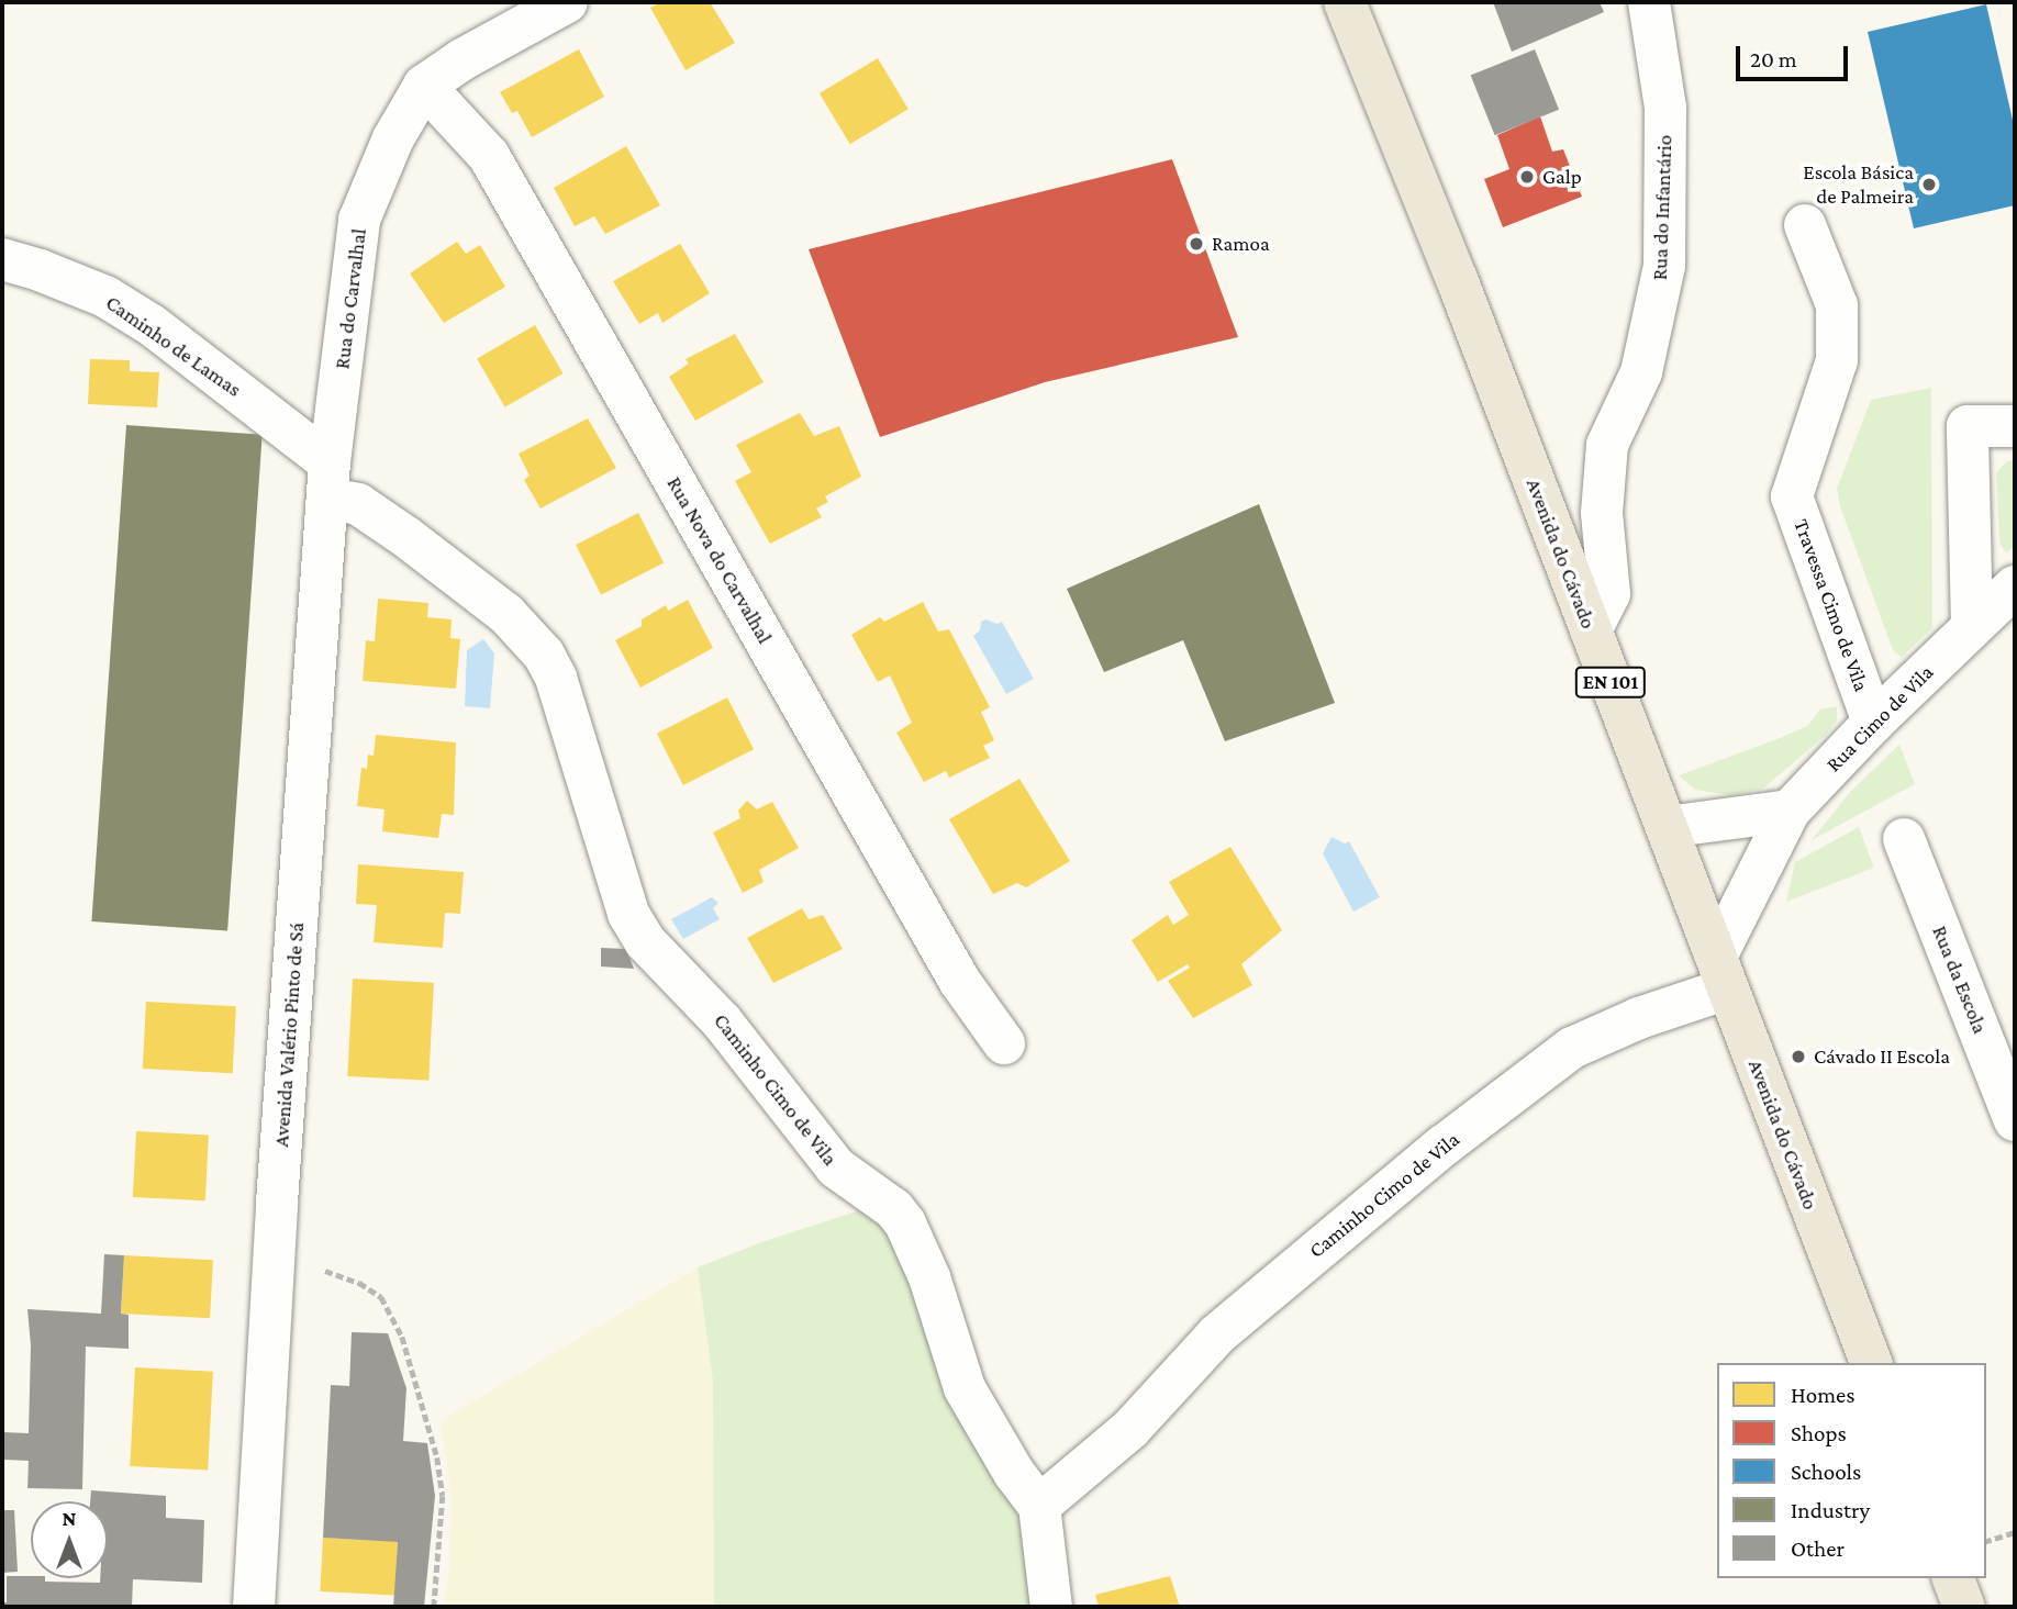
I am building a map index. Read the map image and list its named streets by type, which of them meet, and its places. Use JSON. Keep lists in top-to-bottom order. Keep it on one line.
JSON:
{"streets":{"main road":["Avenida do Cávado","EN 101"],"street":["Rua do Infantário","Rua do Carvalhal","Caminho de Lamas","Rua Nova do Carvalhal","Travessa Cimo de Vila","Rua Cimo de Vila","Rua da Escola","Avenida Valério Pinto de Sá","Caminho Cimo de Vila"]},"crossings":[["Rua do Infantário","Avenida do Cávado"],["Rua do Carvalhal","Caminho de Lamas"],["Rua do Carvalhal","Rua Nova do Carvalhal"],["Rua do Carvalhal","Avenida Valério Pinto de Sá"],["Rua do Carvalhal","Caminho Cimo de Vila"],["Caminho de Lamas","Avenida Valério Pinto de Sá"],["Caminho de Lamas","Caminho Cimo de Vila"],["Avenida do Cávado","Rua Cimo de Vila"],["Avenida do Cávado","Caminho Cimo de Vila"],["Travessa Cimo de Vila","Rua Cimo de Vila"],["Rua Cimo de Vila","Caminho Cimo de Vila"],["Avenida Valério Pinto de Sá","Caminho Cimo de Vila"]],"places":["Galp","Escola Básica de Palmeira","Ramoa","Cávado II Escola"],"legend":["Homes","Shops","Schools","Industry","Other"],"scale_bar":"20 m","north":"top"}
